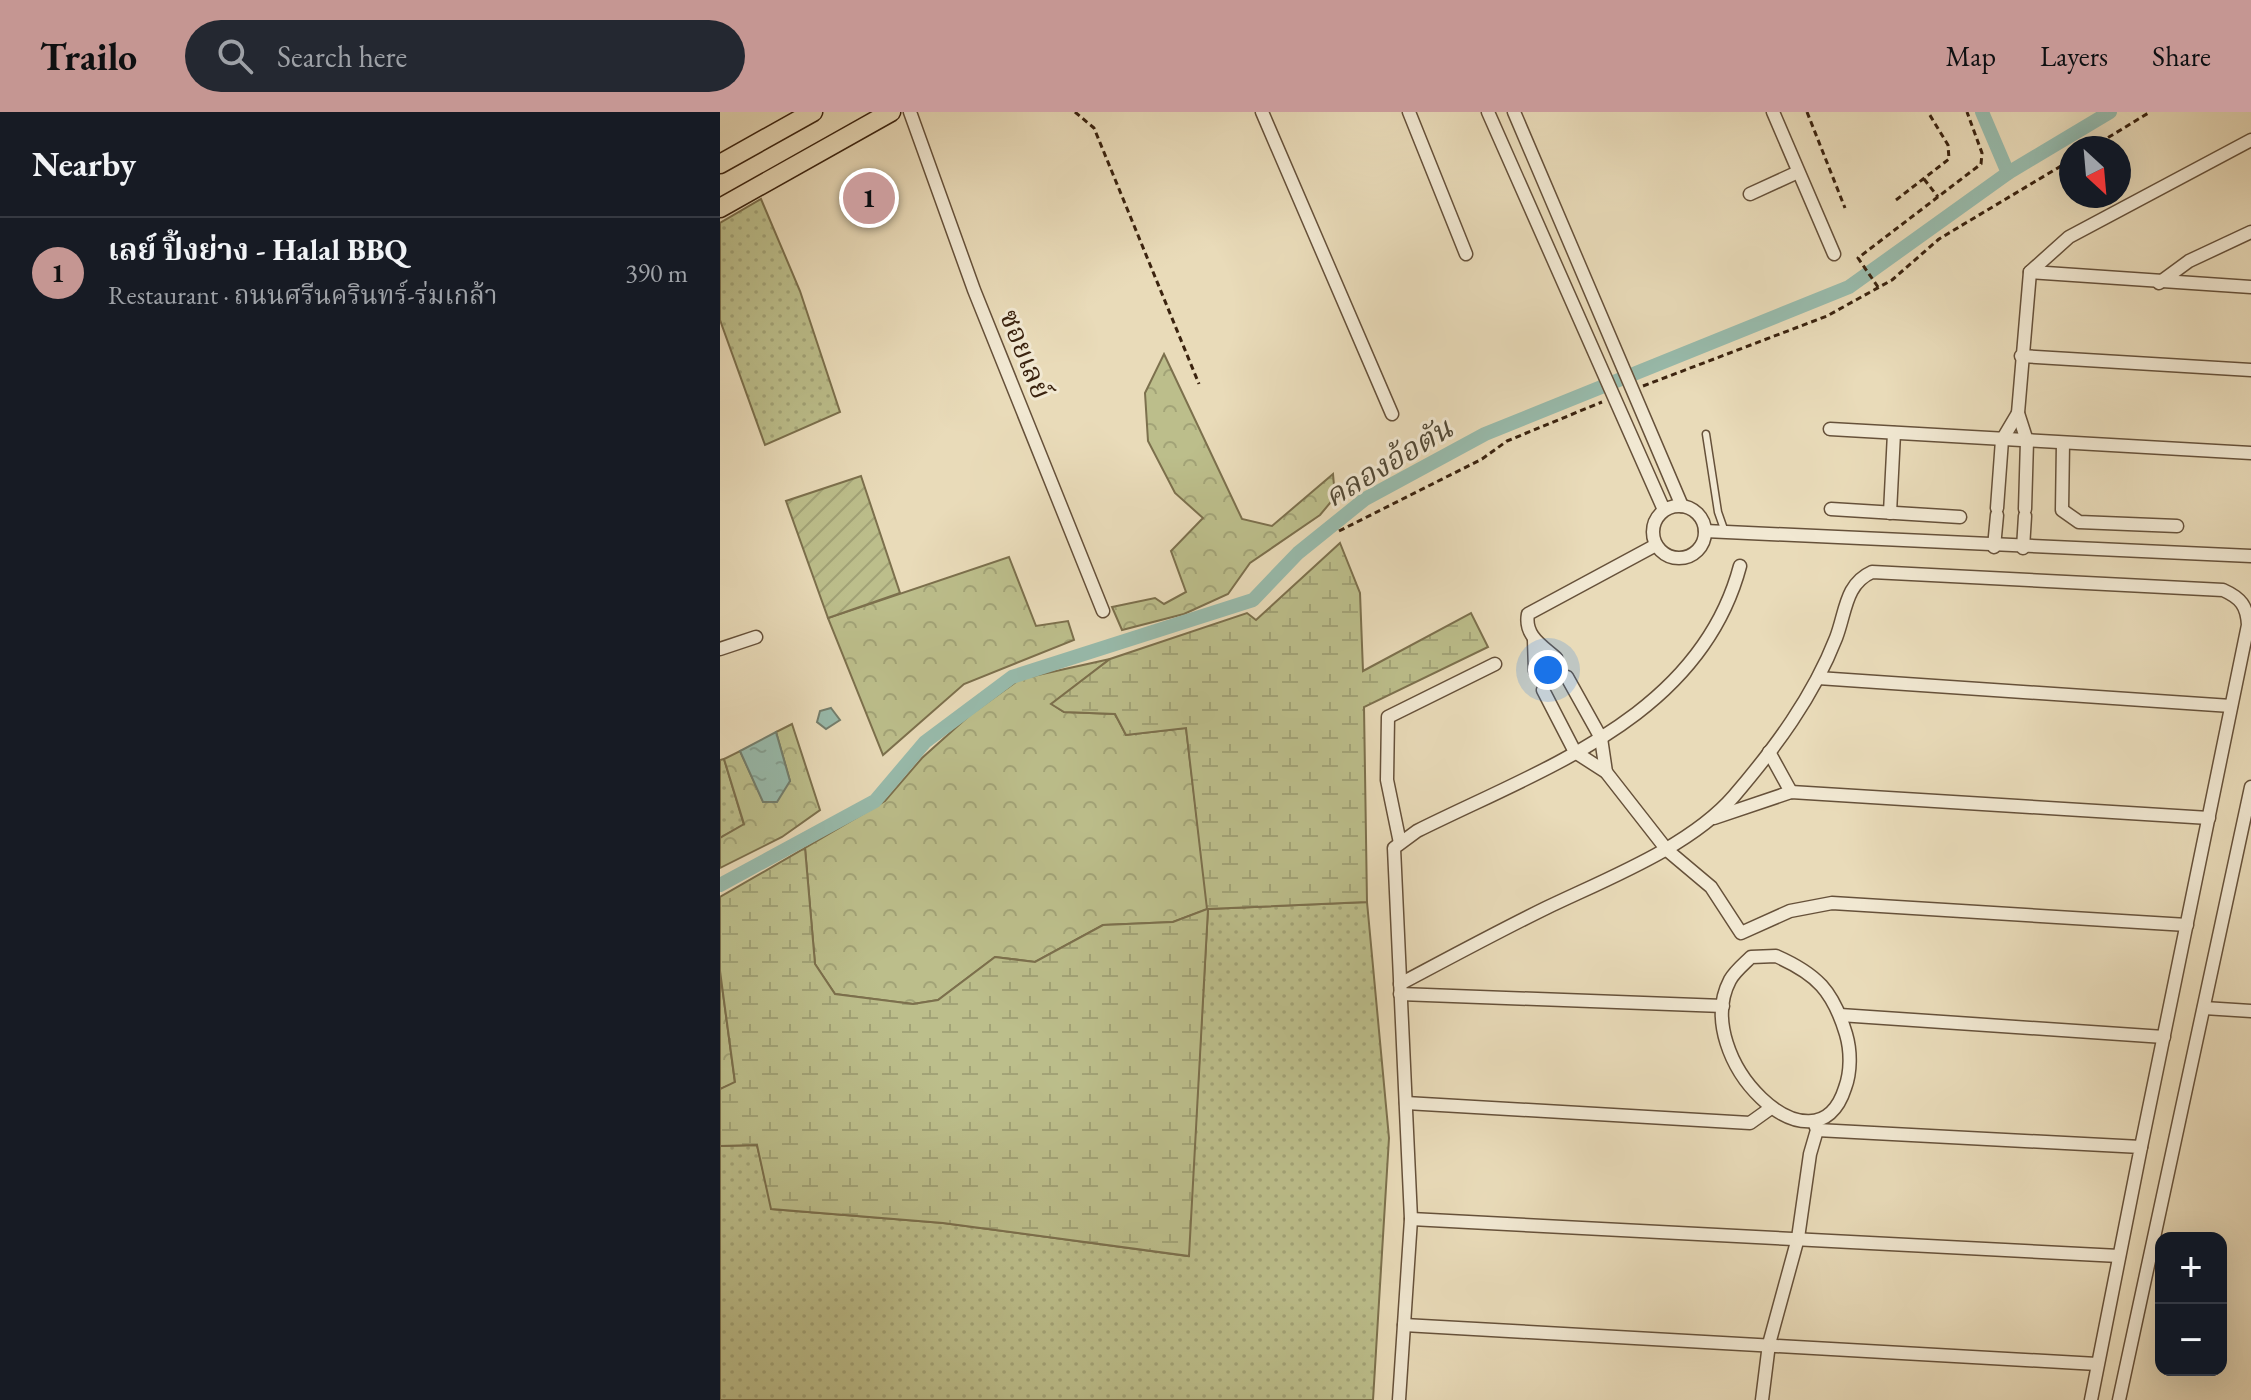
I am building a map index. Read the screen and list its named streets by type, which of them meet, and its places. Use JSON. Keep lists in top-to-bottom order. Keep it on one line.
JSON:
{"streets":{"street":["ซอยเลย์"]},"water":["คลองอ้อตัน"],"north":"bottom right","page":{"header":"Trailo","search":"Search here","nav":["Map","Layers","Share"],"heading":"Nearby","pins":"1","list":[{"mark":"1","name":"เลย์ ปิ้งย่าง - Halal BBQ","note":"Restaurant · ถนนศรีนครินทร์-ร่มเกล้า","value":"390 m"}],"map_buttons":["+","−"]}}
